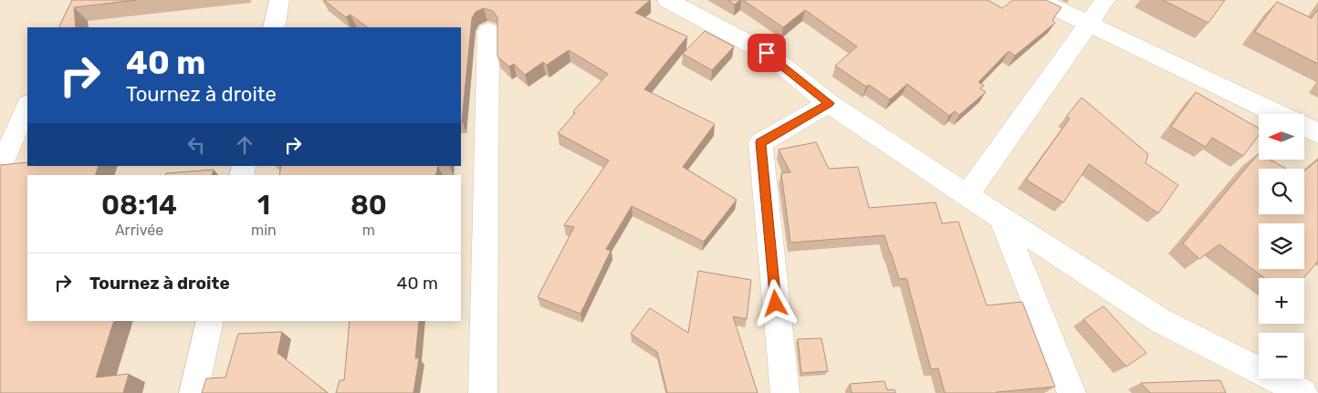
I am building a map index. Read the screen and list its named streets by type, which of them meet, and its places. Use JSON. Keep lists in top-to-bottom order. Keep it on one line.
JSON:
{"north":"left","page":{"turn":["40 m","Tournez à droite"],"map_buttons":["+","−"],"eta":["08:14","Arrivée","1","min","80","m"],"list":[{"name":"Tournez à droite","value":"40 m"}]}}
